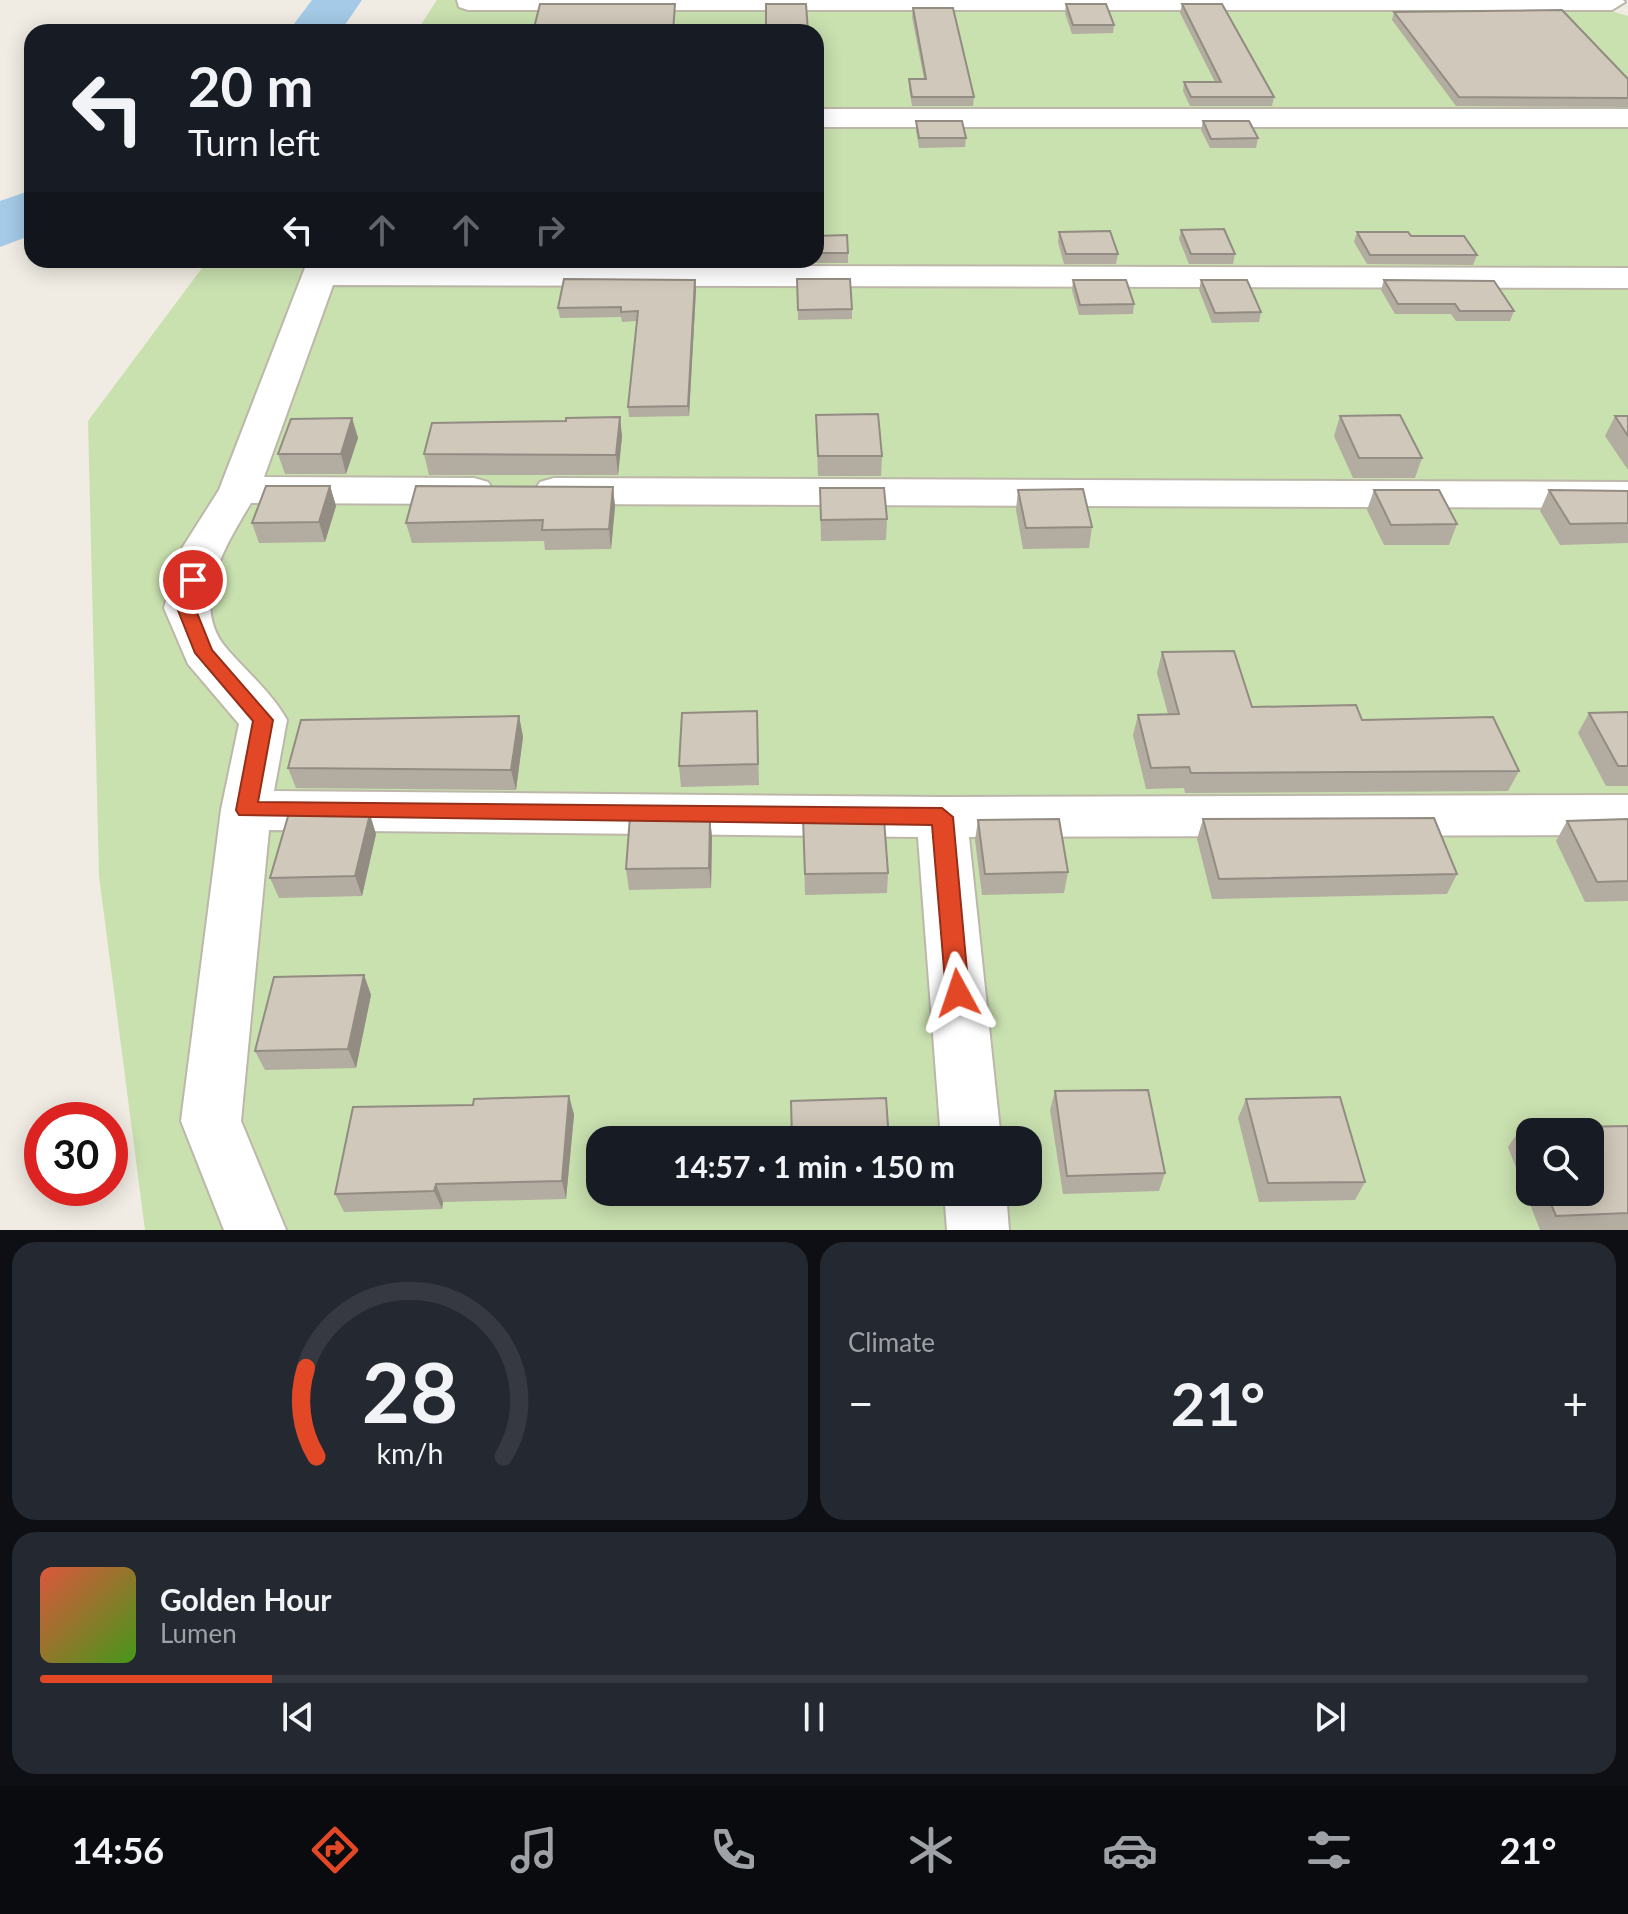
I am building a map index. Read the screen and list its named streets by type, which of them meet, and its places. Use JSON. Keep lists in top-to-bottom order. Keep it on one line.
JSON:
{"page":{"turn":["20 m","Turn left"],"limit":"30","trip":"14:57 · 1 min · 150 m","tile":"Climate","heat":["−","21°","+"],"song":["Golden Hour","Lumen"],"tabs":["14:56","21°"],"gauge":["28","km/h"]}}
